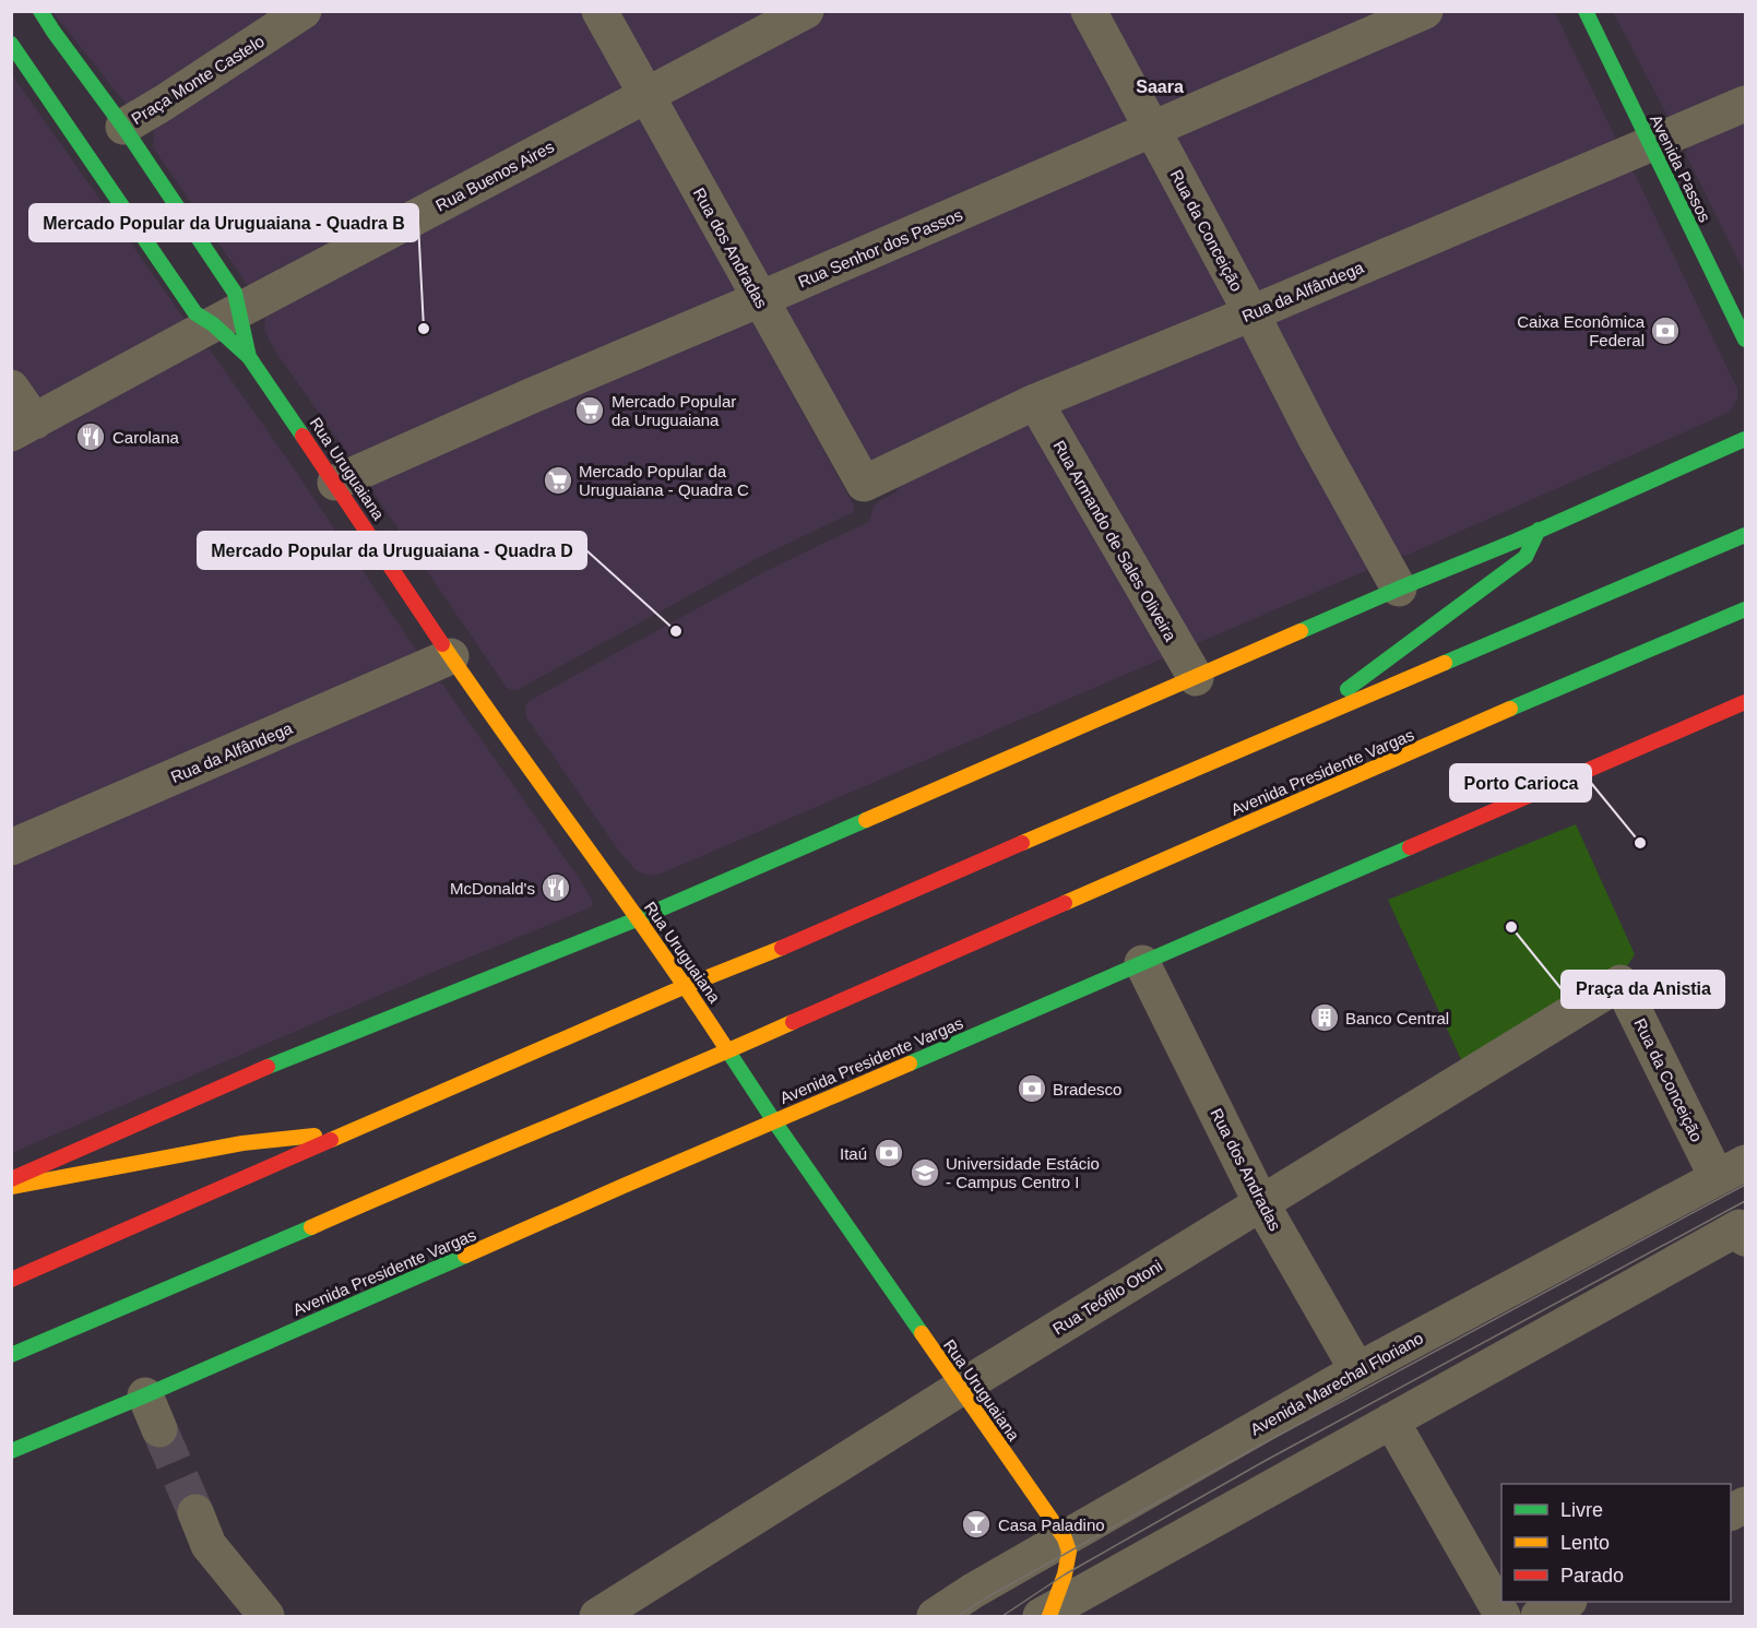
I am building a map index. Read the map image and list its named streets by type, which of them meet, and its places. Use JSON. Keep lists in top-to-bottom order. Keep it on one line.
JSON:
{"streets":{"main road":["Avenida Passos","Rua Uruguaiana","Avenida Presidente Vargas"],"street":["Praça Monte Castelo","Rua Buenos Aires","Rua da Conceição","Rua dos Andradas","Rua Senhor dos Passos","Rua da Alfândega","Rua Armando de Sales Oliveira","Rua Teófilo Otoni","Avenida Marechal Floriano"]},"crossings":[["Praça Monte Castelo","Rua Uruguaiana"],["Avenida Passos","Rua da Alfândega"],["Rua Buenos Aires","Rua dos Andradas"],["Rua Buenos Aires","Rua Uruguaiana"],["Rua da Conceição","Rua Senhor dos Passos"],["Rua da Conceição","Rua da Alfândega"],["Rua da Conceição","Rua Teófilo Otoni"],["Rua da Conceição","Avenida Marechal Floriano"],["Rua dos Andradas","Rua Senhor dos Passos"],["Rua dos Andradas","Rua da Alfândega"],["Rua dos Andradas","Avenida Presidente Vargas"],["Rua dos Andradas","Rua Teófilo Otoni"],["Rua dos Andradas","Avenida Marechal Floriano"],["Rua Senhor dos Passos","Rua Uruguaiana"],["Rua da Alfândega","Rua Uruguaiana"],["Rua da Alfândega","Rua Armando de Sales Oliveira"],["Rua Uruguaiana","Avenida Presidente Vargas"],["Rua Uruguaiana","Rua Teófilo Otoni"],["Rua Uruguaiana","Avenida Marechal Floriano"]],"districts":["Saara"],"places":{"other":["Mercado Popular da Uruguaiana - Quadra B","Mercado Popular da Uruguaiana - Quadra D","Porto Carioca","Praça da Anistia"],"bank":["Caixa Econômica Federal","Bradesco","Itaú"],"supermarket":["Mercado Popular da Uruguaiana","Mercado Popular da Uruguaiana - Quadra C"],"restaurant":["Carolana","McDonald's"],"building":["Banco Central"],"school or university":["Universidade Estácio - Campus Centro I"],"bar":["Casa Paladino"]},"legend":["Livre","Lento","Parado"]}
